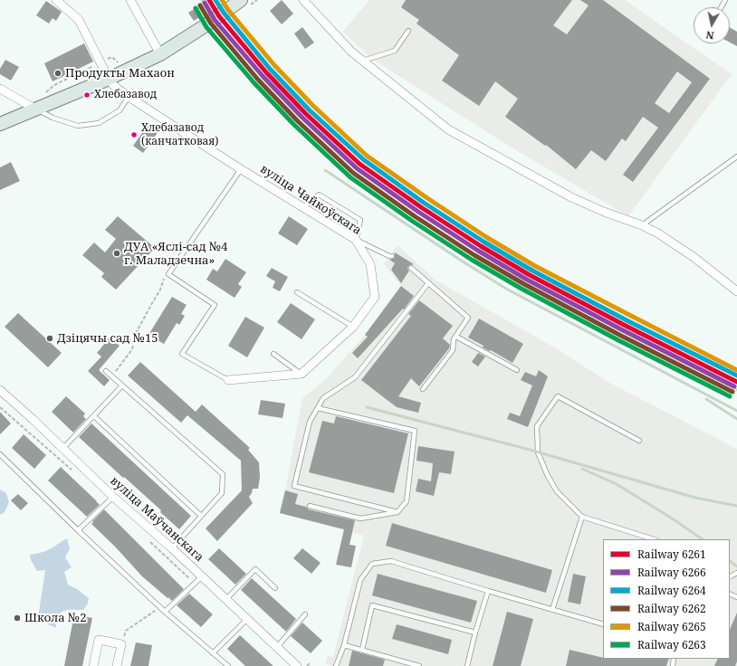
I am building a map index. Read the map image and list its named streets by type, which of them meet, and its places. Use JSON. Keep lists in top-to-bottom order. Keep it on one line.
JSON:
{"streets":{"street":["вуліца Чайкоўскага","вуліца Маўчанскага"]},"places":["Продукты Махаон","Хлебазавод","Хлебазавод (канчатковая)","ДУА «Яслі-сад №4 г. Маладзечна»","Дзіцячы сад №15","Школа №2"],"lines":["rail line 6261","rail line 6264","rail line 6265","rail line 6266","rail line 6262","rail line 6263"],"legend":["Railway 6261","Railway 6266","Railway 6264","Railway 6262","Railway 6265","Railway 6263"],"north":"bottom"}
